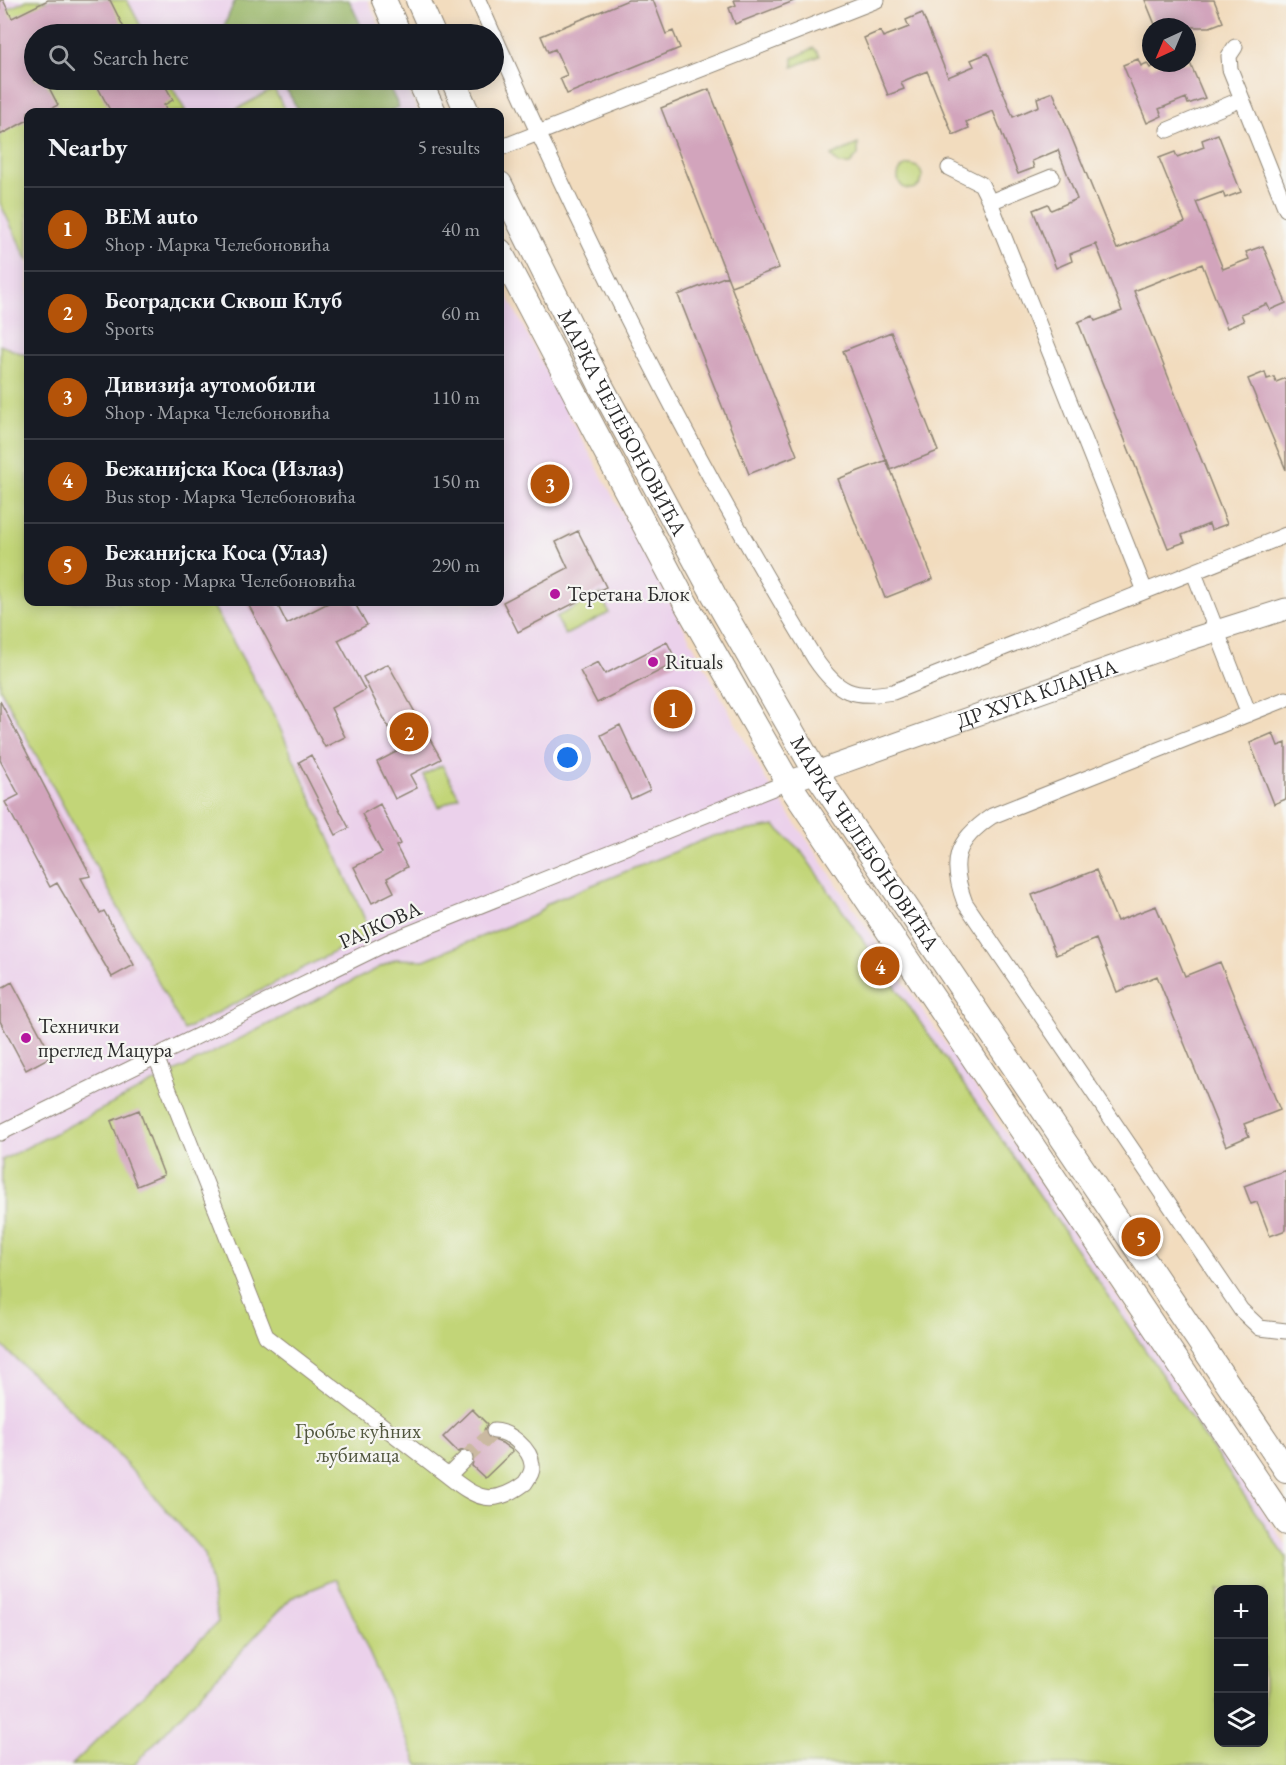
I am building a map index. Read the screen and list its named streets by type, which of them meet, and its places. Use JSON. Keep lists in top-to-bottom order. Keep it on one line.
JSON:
{"streets":{"main road":["МАРКА ЧЕЛЕБОНОВИЋА","ДР ХУГА КЛАЈНА"],"street":["РАЈКОВА"]},"crossings":[["МАРКА ЧЕЛЕБОНОВИЋА","ДР ХУГА КЛАЈНА"],["МАРКА ЧЕЛЕБОНОВИЋА","РАЈКОВА"],["ДР ХУГА КЛАЈНА","РАЈКОВА"]],"parks":["Гробље кућних љубимаца"],"places":["Теретана Блок","Rituals","Технички преглед Мацура"],"north":"bottom left","page":{"search":"Search here","heading":["Nearby","5 results"],"list":[{"mark":"1","name":"BEM auto","note":"Shop · Марка Челебоновића","value":"40 m"},{"mark":"2","name":"Београдски Сквош Клуб","note":"Sports","value":"60 m"},{"mark":"3","name":"Дивизија аутомобили","note":"Shop · Марка Челебоновића","value":"110 m"},{"mark":"4","name":"Бежанијска Коса (Излаз)","note":"Bus stop · Марка Челебоновића","value":"150 m"},{"mark":"5","name":"Бежанијска Коса (Улаз)","note":"Bus stop · Марка Челебоновића","value":"290 m"}],"pins":["3","1","2","4","5"],"map_buttons":["+","−"]}}
